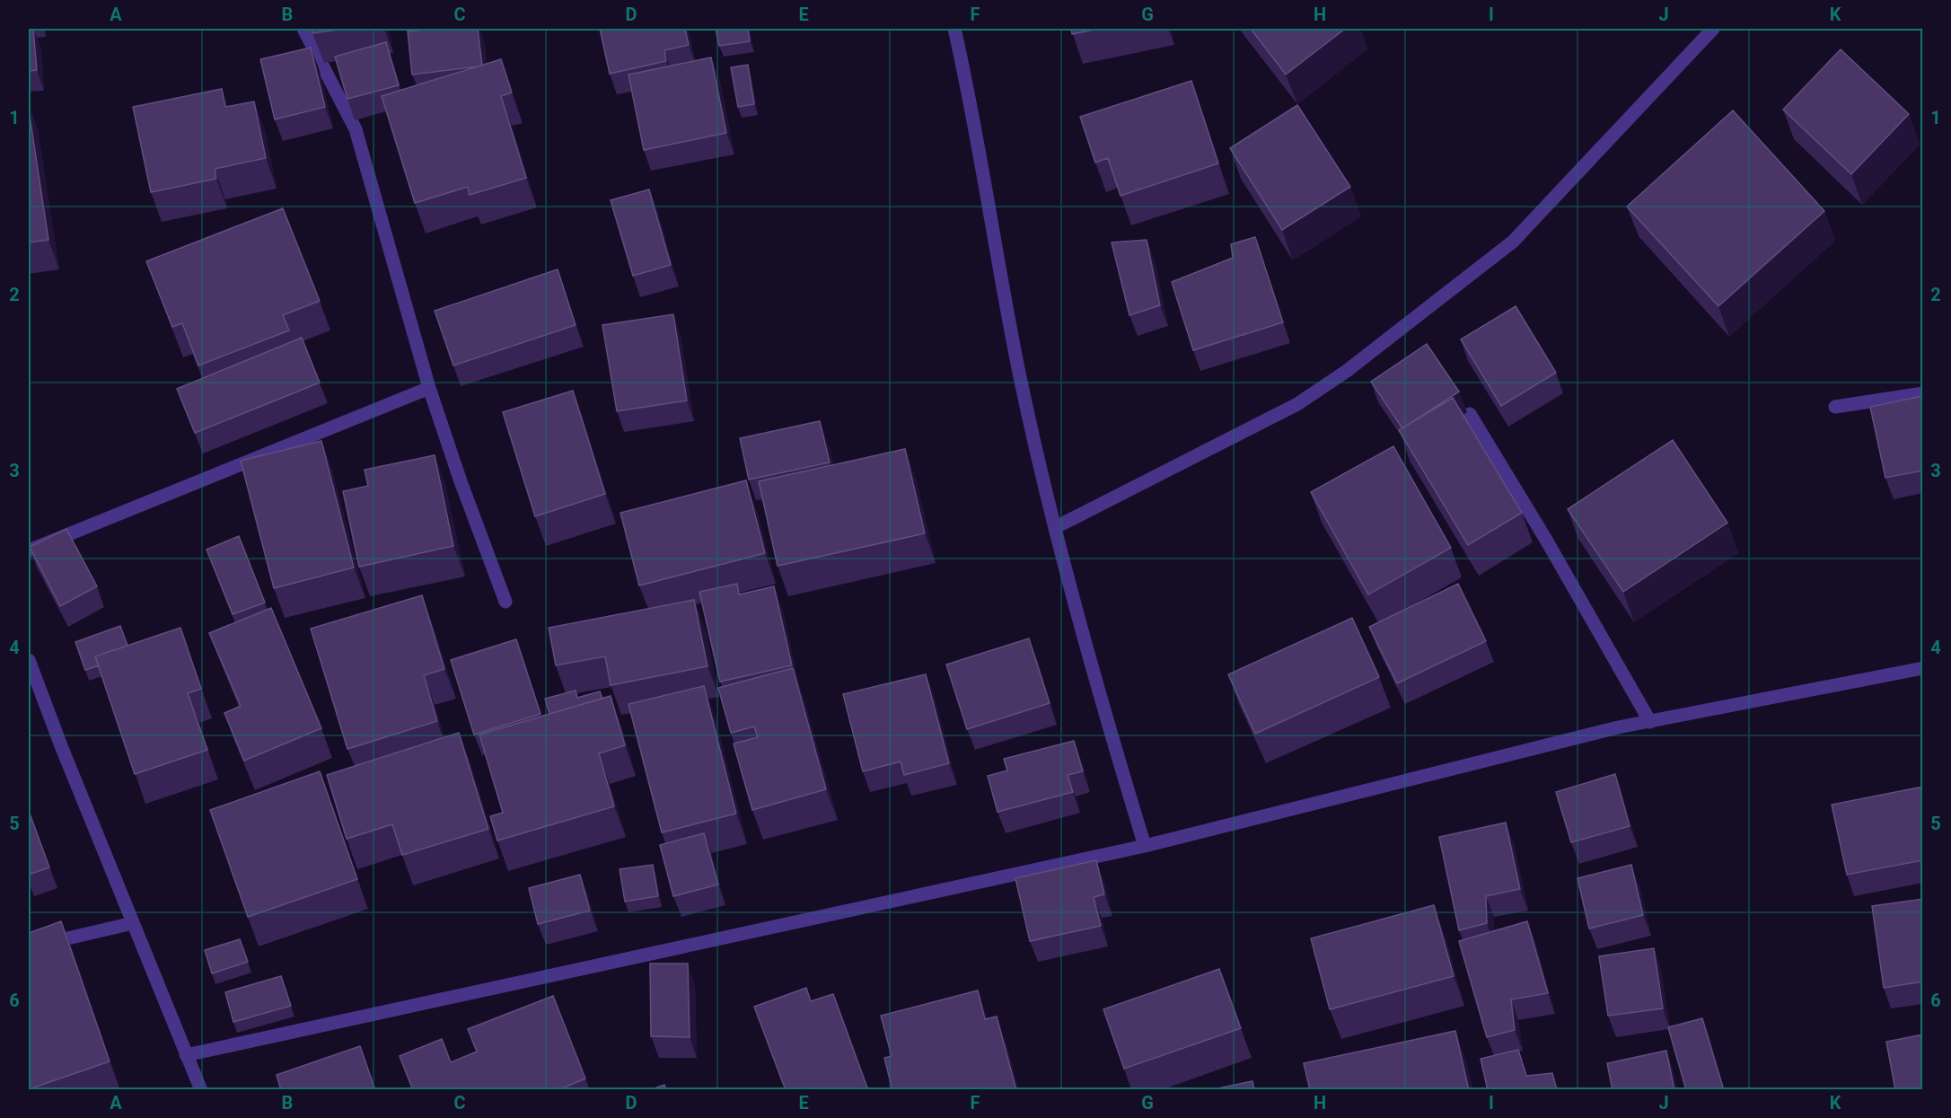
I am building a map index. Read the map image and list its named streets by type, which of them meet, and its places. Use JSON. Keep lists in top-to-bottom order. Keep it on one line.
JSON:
{"grid":{"columns":["A","B","C","D","E","F","G","H","I","J","K"],"rows":["1","2","3","4","5","6"]}}
